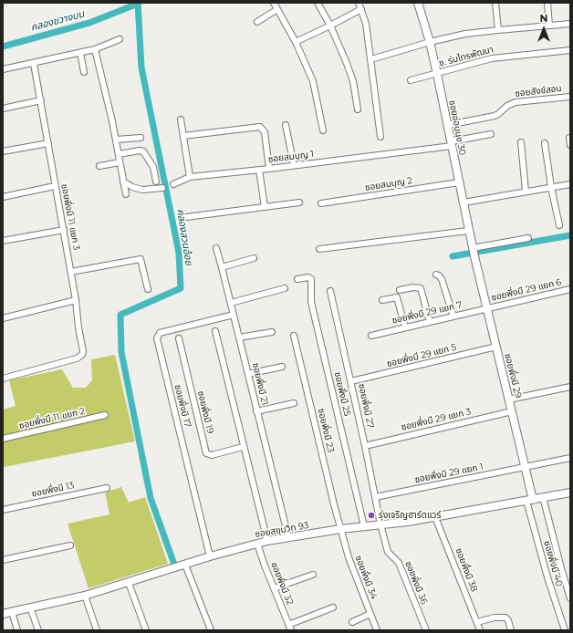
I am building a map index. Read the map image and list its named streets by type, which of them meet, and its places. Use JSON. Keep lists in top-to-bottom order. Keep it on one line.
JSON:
{"streets":{"street":["ซ. ร่มไทรพัฒนา","ซอยสังข์สอน","ซอยอ่อนนุช 30","ซอยสมบุญ 1","ซอยสมบุญ 2","ซอยพึ่งมี 11 แยก 3","ซอยพึ่งมี 29 แยก 6","ซอยพึ่งมี 29 แยก 7","ซอยพึ่งมี 29 แยก 5","ซอยพึ่งมี 29","ซอยพึ่งมี 21","ซอยพึ่งมี 25","ซอยพึ่งมี 17","ซอยพึ่งมี 27","ซอยพึ่งมี 19","ซอยพึ่งมี 11 แยก 2","ซอยพึ่งมี 29 แยก 3","ซอยพึ่งมี 23","ซอยพึ่งมี 29 แยก 1","ซอยพึ่งมี 13","ซอยสุขุมวิท 93","ซอยพึ่งมี 40","ซอยพึ่งมี 38","ซอยพึ่งมี 34","ซอยพึ่งมี 36","ซอยพึ่งมี 32"]},"crossings":[["ซ. ร่มไทรพัฒนา","ซอยอ่อนนุช 30"],["ซอยสังข์สอน","ซอยอ่อนนุช 30"],["ซอยอ่อนนุช 30","ซอยสมบุญ 1"],["ซอยอ่อนนุช 30","ซอยสมบุญ 2"],["ซอยอ่อนนุช 30","ซอยพึ่งมี 29"],["ซอยพึ่งมี 29 แยก 6","ซอยพึ่งมี 29 แยก 7"],["ซอยพึ่งมี 29 แยก 6","ซอยพึ่งมี 29"],["ซอยพึ่งมี 29 แยก 7","ซอยพึ่งมี 29"],["ซอยพึ่งมี 29 แยก 5","ซอยพึ่งมี 29"],["ซอยพึ่งมี 29 แยก 5","ซอยพึ่งมี 27"],["ซอยพึ่งมี 29","ซอยพึ่งมี 29 แยก 3"],["ซอยพึ่งมี 29","ซอยพึ่งมี 29 แยก 1"],["ซอยพึ่งมี 29","ซอยสุขุมวิท 93"],["ซอยพึ่งมี 29","ซอยพึ่งมี 40"],["ซอยพึ่งมี 21","ซอยพึ่งมี 17"],["ซอยพึ่งมี 21","ซอยสุขุมวิท 93"],["ซอยพึ่งมี 25","ซอยสุขุมวิท 93"],["ซอยพึ่งมี 17","ซอยสุขุมวิท 93"],["ซอยพึ่งมี 27","ซอยพึ่งมี 29 แยก 3"],["ซอยพึ่งมี 27","ซอยพึ่งมี 29 แยก 1"],["ซอยพึ่งมี 27","ซอยสุขุมวิท 93"],["ซอยพึ่งมี 27","ซอยพึ่งมี 36"],["ซอยพึ่งมี 23","ซอยสุขุมวิท 93"],["ซอยพึ่งมี 23","ซอยพึ่งมี 34"],["ซอยสุขุมวิท 93","ซอยพึ่งมี 40"],["ซอยสุขุมวิท 93","ซอยพึ่งมี 38"],["ซอยสุขุมวิท 93","ซอยพึ่งมี 34"],["ซอยสุขุมวิท 93","ซอยพึ่งมี 36"],["ซอยสุขุมวิท 93","ซอยพึ่งมี 32"]],"water":["คลองขวางบน","คลองสวนอ้อย"],"places":["รุ่งเจริญฮาร์ดแวร์"],"north":"top"}
